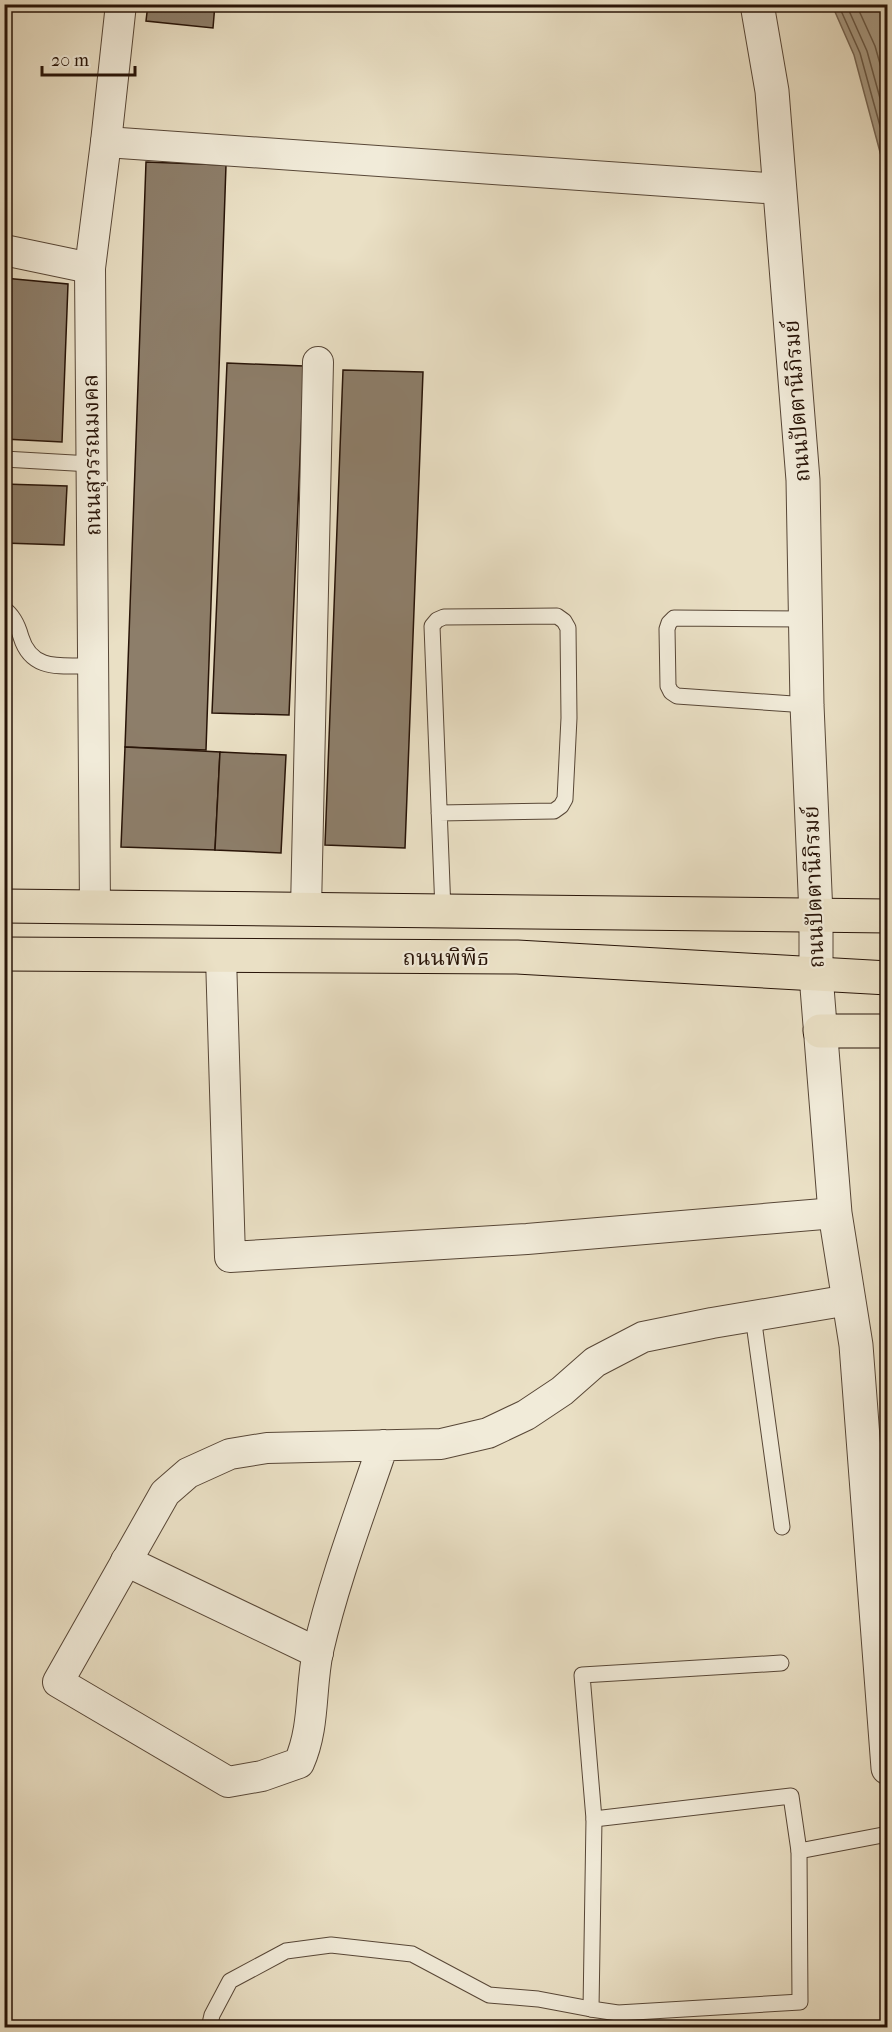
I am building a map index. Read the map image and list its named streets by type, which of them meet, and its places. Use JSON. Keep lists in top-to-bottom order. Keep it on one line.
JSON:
{"streets":{"main road":["ถนนพิพิธ"],"street":["ถนนปัตตานีภิรมย์","ถนนสุวรรณมงคล"]},"crossings":[["ถนนปัตตานีภิรมย์","ถนนพิพิธ"],["ถนนสุวรรณมงคล","ถนนพิพิธ"]],"scale_bar":"20 m"}
